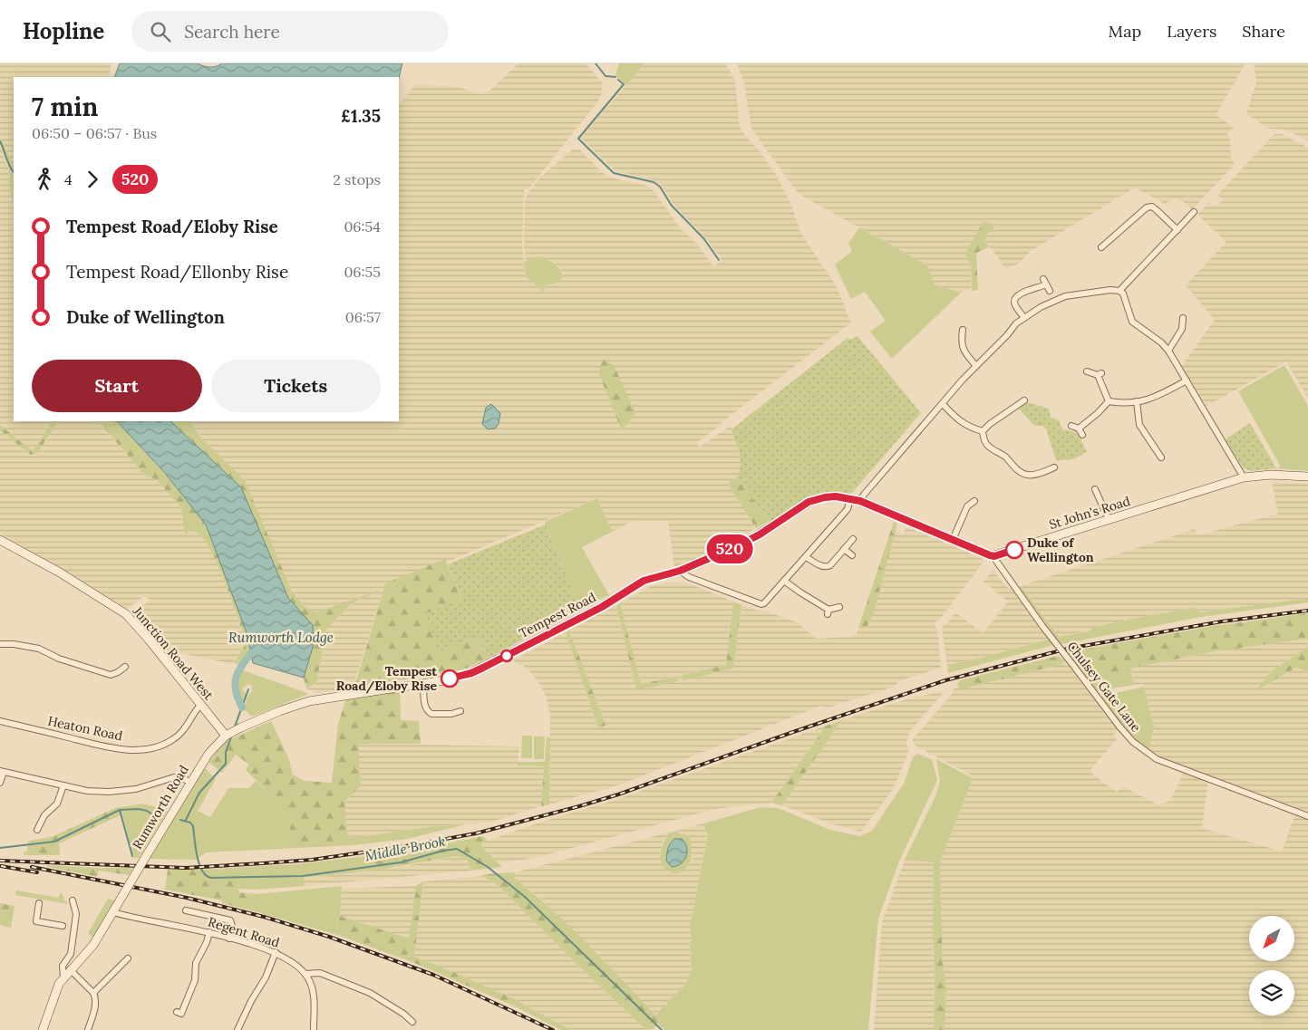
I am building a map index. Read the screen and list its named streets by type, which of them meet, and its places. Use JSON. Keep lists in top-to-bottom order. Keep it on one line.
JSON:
{"streets":{"street":["St John's Road","Tempest Road","Junction Road West","Chulsey Gate Lane","Heaton Road","Rumworth Road","Regent Road"]},"crossings":[["St John's Road","Chulsey Gate Lane"],["Tempest Road","Junction Road West"],["Tempest Road","Rumworth Road"],["Junction Road West","Heaton Road"],["Junction Road West","Rumworth Road"],["Rumworth Road","Regent Road"]],"water":["Rumworth Lodge","Middle Brook"],"places":["Duke of Wellington","Tempest Road/Eloby Rise"],"lines":["bus line 520"],"north":"bottom left","page":{"header":"Hopline","search":"Search here","nav":["Map","Layers","Share"],"on_map":"520","heading":["7 min","06:50 – 06:57 · Bus","£1.35"],"legs":["4","520","2 stops"],"list":[{"name":"Tempest Road/Eloby Rise","value":"06:54"},{"name":"Tempest Road/Ellonby Rise","value":"06:55"},{"name":"Duke of Wellington","value":"06:57"}],"buttons":["Start","Tickets"]}}
